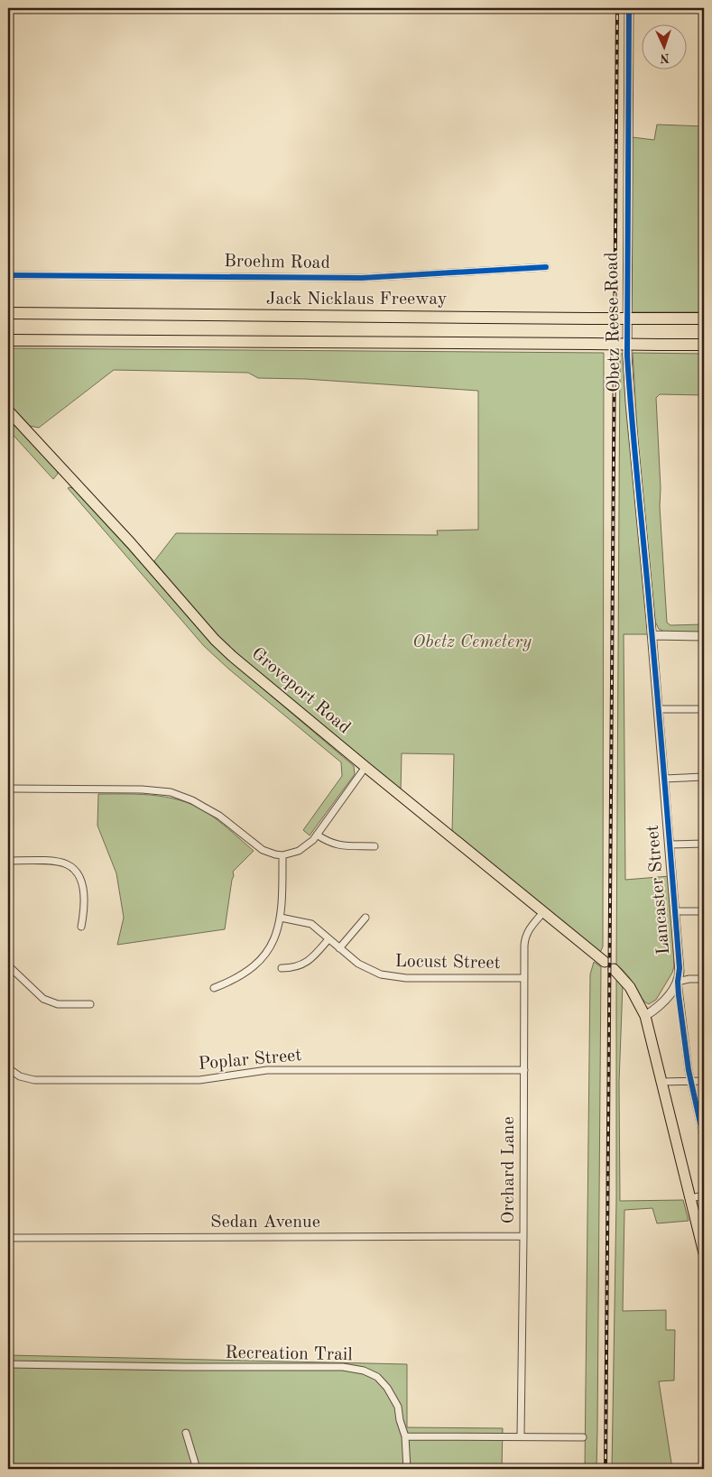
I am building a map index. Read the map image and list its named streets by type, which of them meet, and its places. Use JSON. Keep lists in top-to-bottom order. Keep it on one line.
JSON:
{"streets":{"highway":["Jack Nicklaus Freeway"],"main road":["Groveport Road"],"street":["Broehm Road","Obetz Reese Road","Lancaster Street","Locust Street","Poplar Street","Orchard Lane","Sedan Avenue","Recreation Trail"]},"crossings":[["Obetz Reese Road","Lancaster Street"],["Groveport Road","Orchard Lane"],["Locust Street","Orchard Lane"],["Poplar Street","Orchard Lane"],["Orchard Lane","Sedan Avenue"]],"parks":["Obetz Cemetery"],"north":"bottom"}
